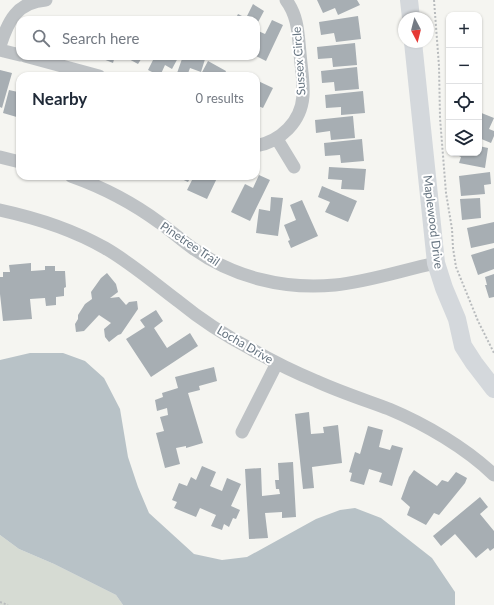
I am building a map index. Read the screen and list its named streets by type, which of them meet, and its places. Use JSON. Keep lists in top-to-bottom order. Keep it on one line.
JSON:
{"streets":{"street":["Sussex Circle","Maplewood Drive","Pinetree Trail","Locha Drive"]},"crossings":[["Maplewood Drive","Pinetree Trail"]],"north":"bottom","page":{"map_buttons":["+","−"],"search":"Search here","heading":["Nearby","0 results"]}}
